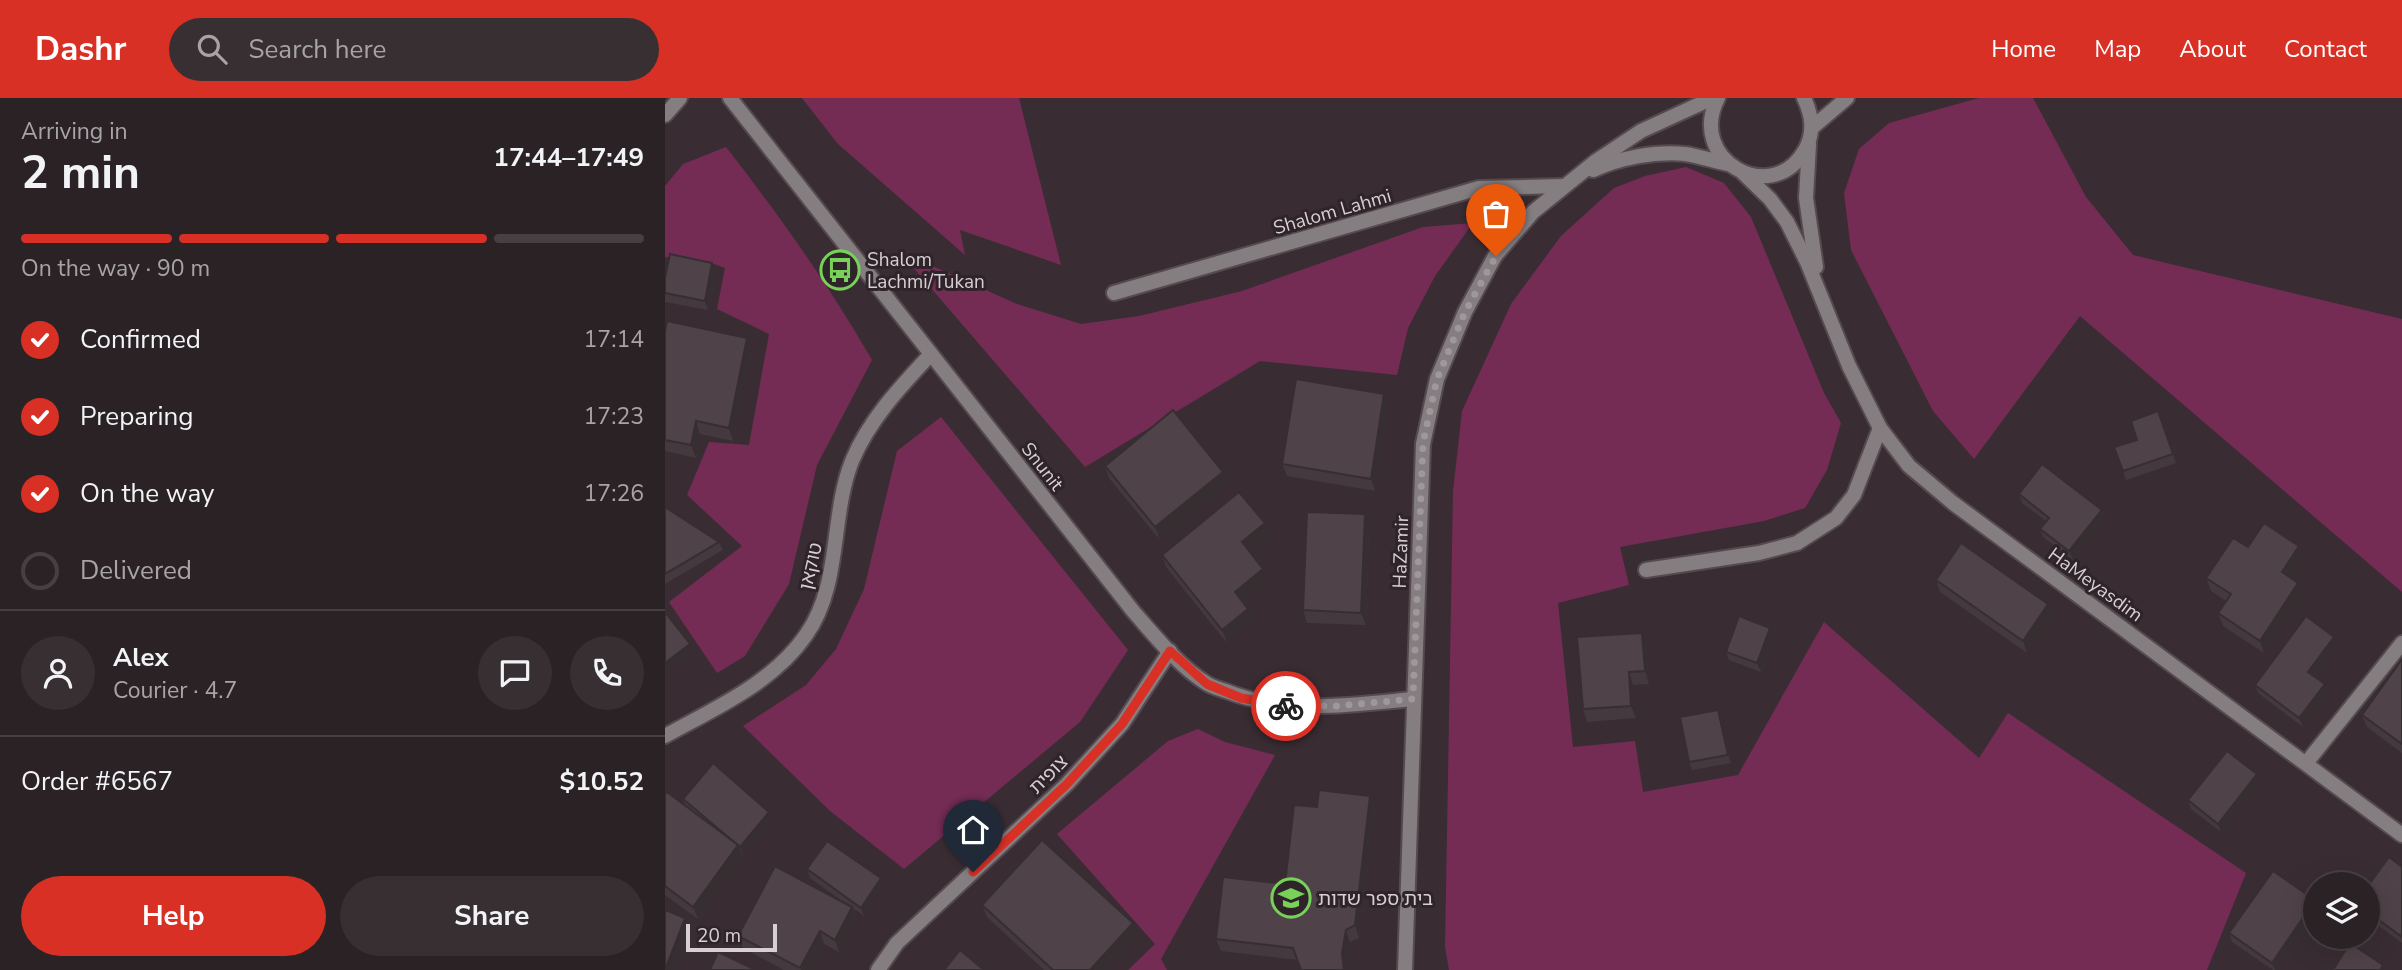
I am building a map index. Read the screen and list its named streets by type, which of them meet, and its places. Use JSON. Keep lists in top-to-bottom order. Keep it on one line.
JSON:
{"streets":{"street":["Shalom Lahmi","Snunit","HaZamir","טוקאן","HaMeyasdim","צופית"]},"crossings":[["Shalom Lahmi","HaZamir"],["Snunit","HaZamir"],["Snunit","טוקאן"],["Snunit","צופית"],["HaZamir","HaMeyasdim"]],"places":{"bus stop":["Shalom Lachmi/Tukan"],"school or university":["בית ספר שדות"]},"scale_bar":"20 m","page":{"header":"Dashr","search":"Search here","nav":["Home","Map","About","Contact"],"heading":["2 min","Arriving in","17:44–17:49"],"panel":["Alex","Courier · 4.7","Order #6567","$10.52"],"bar":"On the way · 90 m","list":[["Confirmed","17:14"],["Preparing","17:23"],["On the way","17:26"],"Delivered"],"buttons":["Help","Share"],"scale":"20 m"}}
